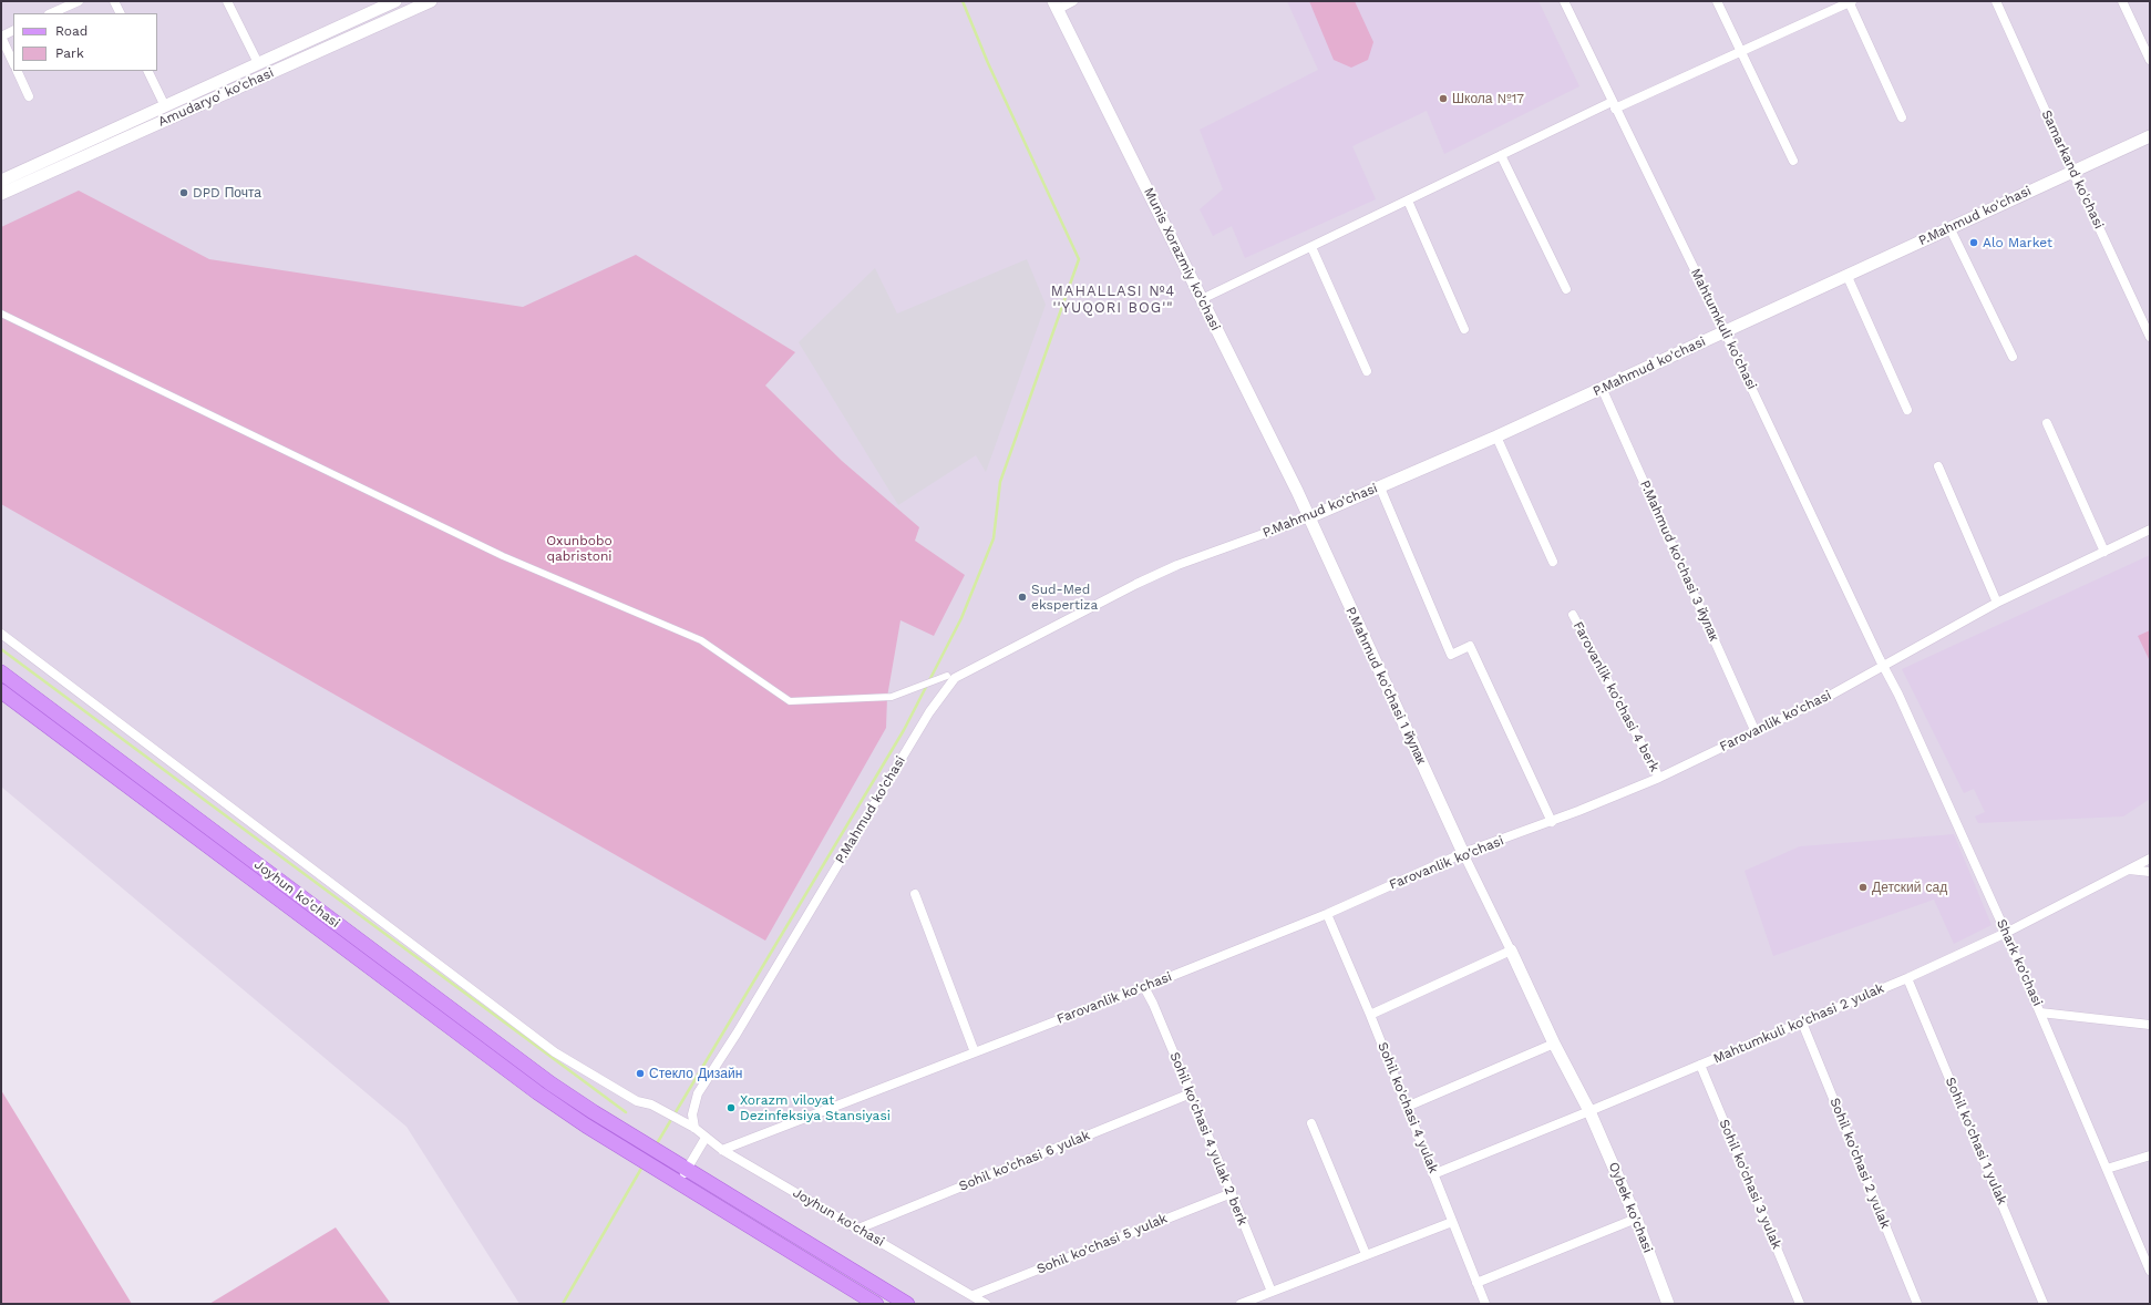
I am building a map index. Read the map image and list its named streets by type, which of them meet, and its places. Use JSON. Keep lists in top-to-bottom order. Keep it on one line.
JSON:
{"streets":{"main road":["Joyhun ko'chasi"],"street":["Amudaryo' ko'chasi","Samarkand ko'chasi","P.Mahmud ko'chasi","Munis Xorazmiy ko'chasi","Mahtumkuli ko'chasi","P.Mahmud ko'chasi 3 йулак","P.Mahmud ko'chasi 1 йулак","Farovanlik ko'chasi 4 berk","Farovanlik ko'chasi","Shark ko'chasi","Mahtumkuli ko'chasi 2 yulak","Sohil ko'chasi 4 yulak","Sohil ko'chasi 4 yulak 2 berk","Sohil ko'chasi 1 yulak","Sohil ko'chasi 6 yulak","Sohil ko'chasi 2 yulak","Sohil ko'chasi 3 yulak","Oybek ko'chasi","Sohil ko'chasi 5 yulak"]},"crossings":[["Samarkand ko'chasi","P.Mahmud ko'chasi"],["P.Mahmud ko'chasi","Munis Xorazmiy ko'chasi"],["P.Mahmud ko'chasi","Mahtumkuli ko'chasi"],["P.Mahmud ko'chasi","P.Mahmud ko'chasi 3 йулак"],["P.Mahmud ko'chasi","P.Mahmud ko'chasi 1 йулак"],["P.Mahmud ko'chasi","Joyhun ko'chasi"],["Munis Xorazmiy ko'chasi","P.Mahmud ko'chasi 1 йулак"],["Mahtumkuli ko'chasi","Farovanlik ko'chasi"],["Mahtumkuli ko'chasi","Shark ko'chasi"],["P.Mahmud ko'chasi 3 йулак","Farovanlik ko'chasi"],["P.Mahmud ko'chasi 1 йулак","Farovanlik ko'chasi"],["P.Mahmud ko'chasi 1 йулак","Oybek ko'chasi"],["Farovanlik ko'chasi 4 berk","Farovanlik ko'chasi"],["Farovanlik ko'chasi","Joyhun ko'chasi"],["Farovanlik ko'chasi","Shark ko'chasi"],["Farovanlik ko'chasi","Sohil ko'chasi 4 yulak"],["Farovanlik ko'chasi","Sohil ko'chasi 4 yulak 2 berk"],["Farovanlik ko'chasi","Oybek ko'chasi"],["Joyhun ko'chasi","Sohil ko'chasi 6 yulak"],["Joyhun ko'chasi","Sohil ko'chasi 5 yulak"],["Shark ko'chasi","Mahtumkuli ko'chasi 2 yulak"],["Mahtumkuli ko'chasi 2 yulak","Sohil ko'chasi 1 yulak"],["Mahtumkuli ko'chasi 2 yulak","Sohil ko'chasi 2 yulak"],["Mahtumkuli ko'chasi 2 yulak","Sohil ko'chasi 3 yulak"],["Mahtumkuli ko'chasi 2 yulak","Oybek ko'chasi"],["Sohil ko'chasi 4 yulak 2 berk","Sohil ko'chasi 6 yulak"],["Sohil ko'chasi 4 yulak 2 berk","Sohil ko'chasi 5 yulak"]],"districts":["MAHALLASI №4 ''YUQORI BOG'\""],"parks":["Oxunbobo qabristoni"],"places":["Школа №17","DPD Почта","Alo Market","Sud-Med ekspertiza","Детский сад","Стекло Дизайн","Xorazm viloyat Dezinfeksiya Stansiyasi"],"legend":["Road","Park"]}
